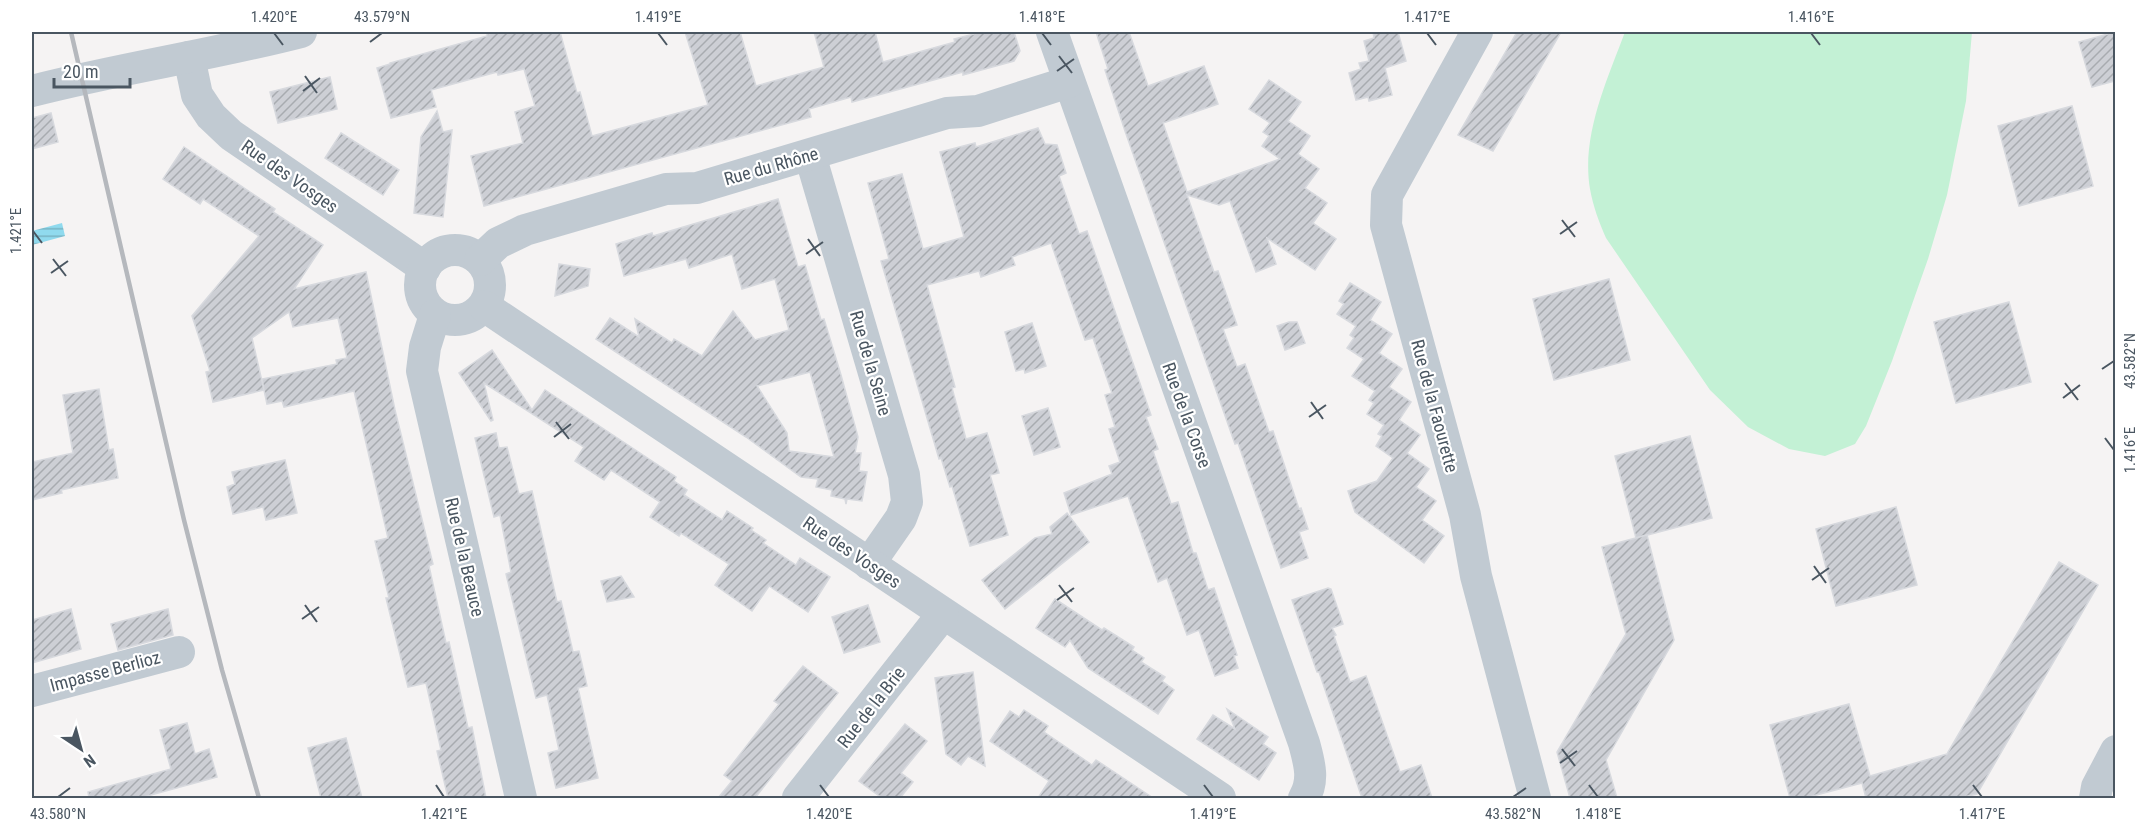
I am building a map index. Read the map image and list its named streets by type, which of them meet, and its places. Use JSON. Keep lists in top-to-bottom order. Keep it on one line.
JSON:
{"streets":{"street":["Rue du Rhône","Rue des Vosges","Rue de la Seine","Rue de la Faourette","Rue de la Corse","Rue de la Beauce","Impasse Berlioz","Rue de la Brie"]},"crossings":[["Rue du Rhône","Rue des Vosges"],["Rue du Rhône","Rue de la Seine"],["Rue du Rhône","Rue de la Corse"],["Rue du Rhône","Rue de la Beauce"],["Rue des Vosges","Rue de la Seine"],["Rue des Vosges","Rue de la Beauce"],["Rue des Vosges","Rue de la Brie"]],"scale_bar":"20 m","north":"bottom right","coordinates":["1.420°E","43.579°N","1.419°E","1.418°E","1.417°E","1.416°E","1.421°E","43.582°N","43.580°N"]}
